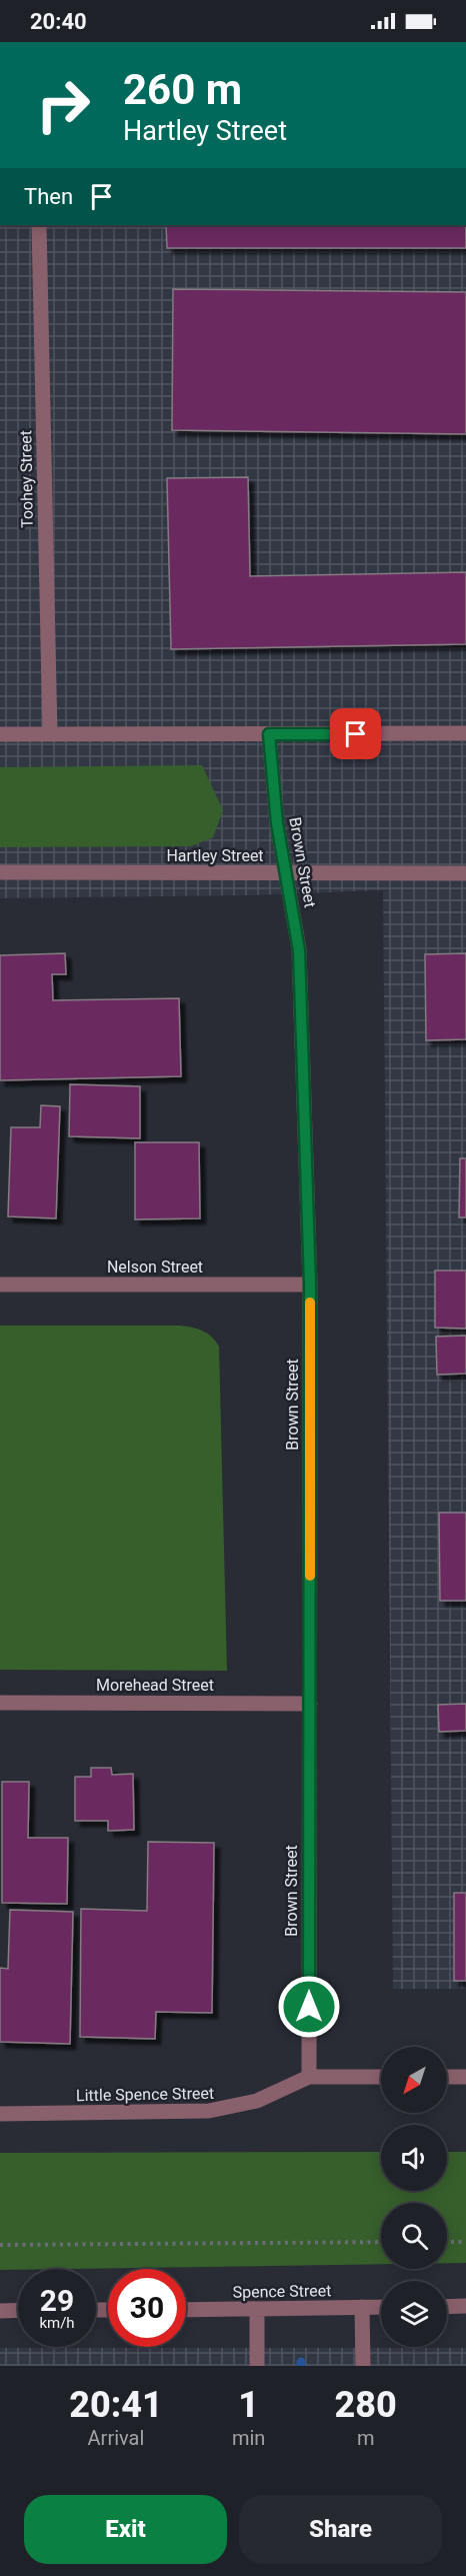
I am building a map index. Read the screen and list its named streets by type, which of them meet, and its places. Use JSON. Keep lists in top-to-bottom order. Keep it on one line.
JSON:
{"streets":{"street":["Toohey Street","Hartley Street","Brown Street","Nelson Street","Morehead Street","Little Spence Street","Spence Street"]},"crossings":[["Hartley Street","Brown Street"],["Brown Street","Nelson Street"],["Brown Street","Morehead Street"],["Brown Street","Little Spence Street"]],"north":"bottom left","page":{"status":"20:40","turn":["260 m","Hartley Street"],"then":"Then","speed":"29 km/h","limit":"30","eta":["20:41","Arrival","1","min","280","m"],"buttons":["Exit","Share"]}}
